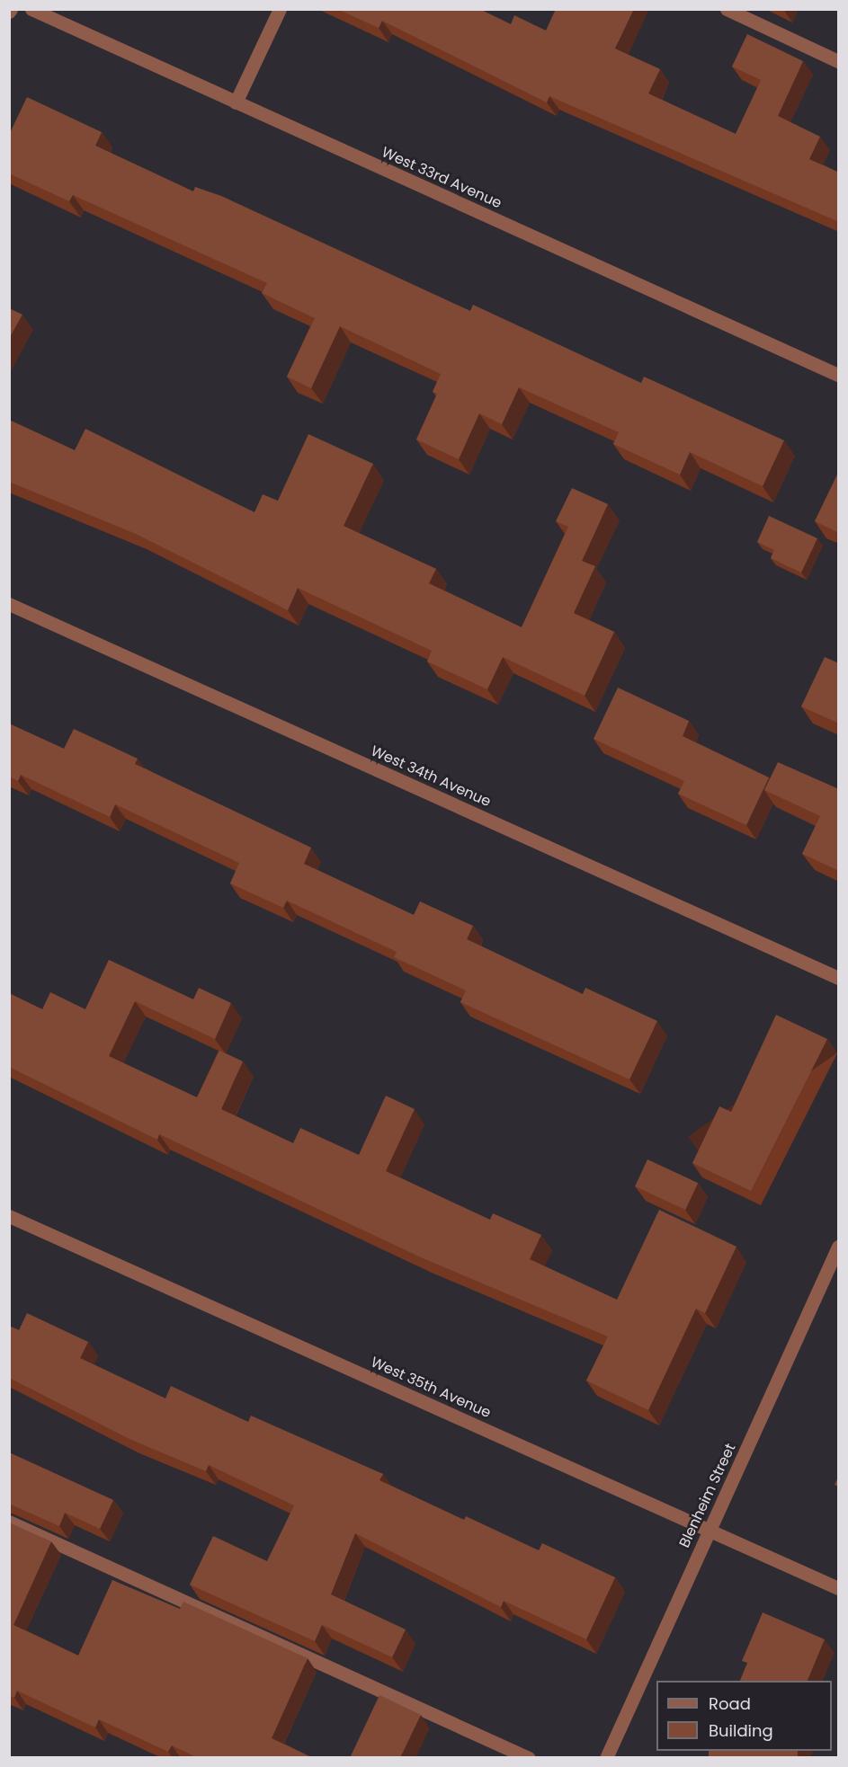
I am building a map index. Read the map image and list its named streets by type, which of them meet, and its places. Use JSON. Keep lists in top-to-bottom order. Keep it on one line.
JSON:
{"streets":{"street":["West 33rd Avenue","West 34th Avenue","West 35th Avenue","Blenheim Street"]},"crossings":[["West 35th Avenue","Blenheim Street"]],"legend":["Road","Building"]}
